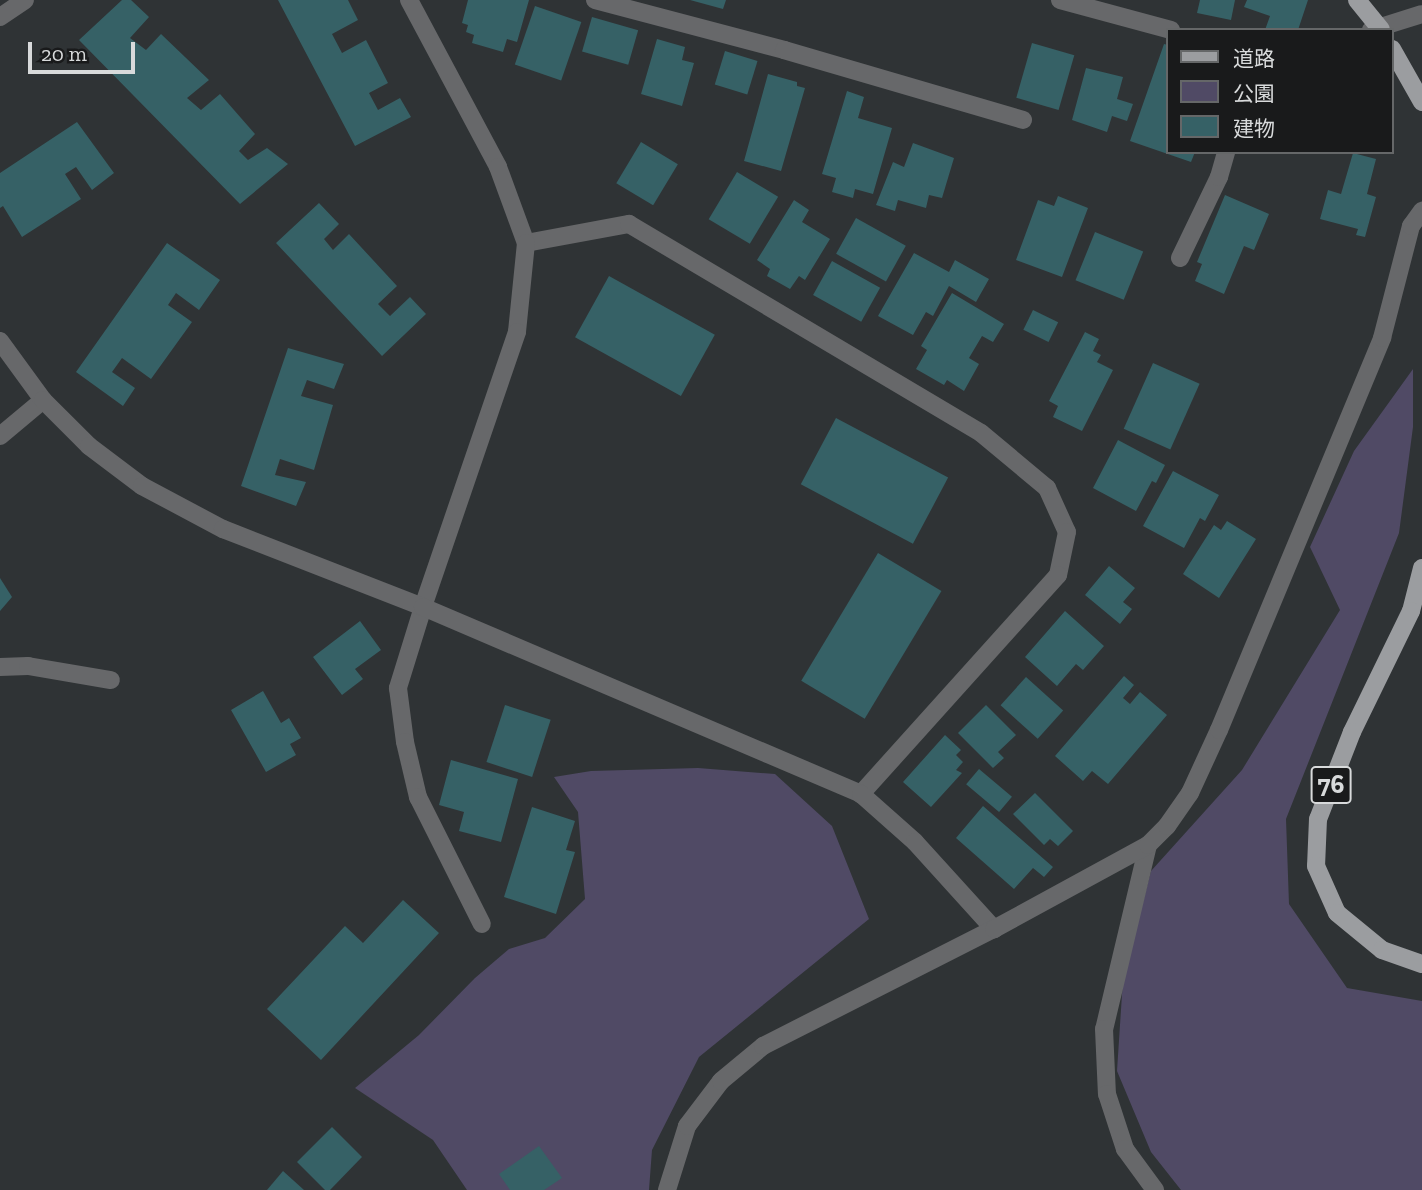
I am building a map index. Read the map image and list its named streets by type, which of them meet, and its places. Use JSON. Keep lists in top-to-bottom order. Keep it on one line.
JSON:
{"streets":{"main road":["76"]},"legend":["道路","公園","建物"],"scale_bar":"20 m"}
